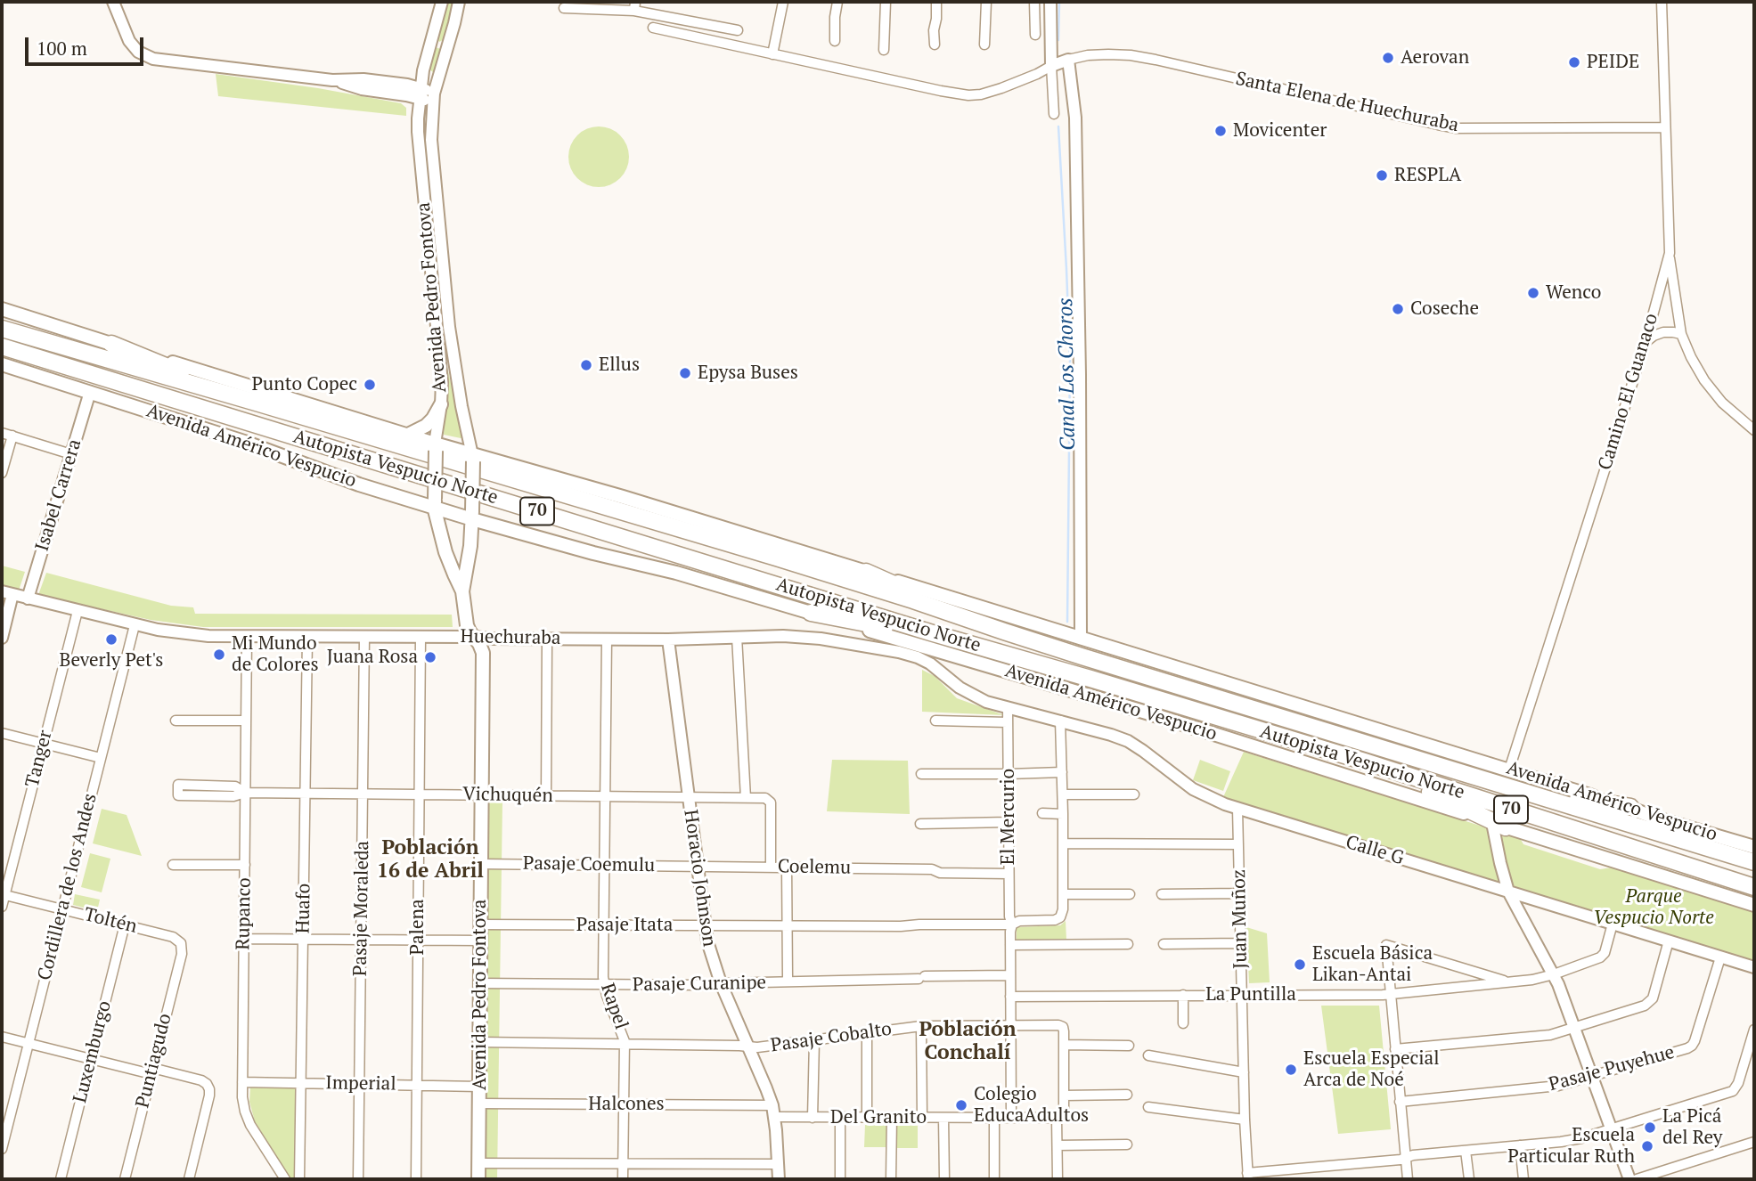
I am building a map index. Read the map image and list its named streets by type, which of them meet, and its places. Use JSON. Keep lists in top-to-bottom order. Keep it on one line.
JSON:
{"streets":{"highway":["Autopista Vespucio Norte","70"],"main road":["Avenida Pedro Fontova","Avenida Américo Vespucio"],"street":["Santa Elena de Huechuraba","Camino El Guanaco","Isabel Carrera","Huechuraba","Tanger","Vichuquén","El Mercurio","Calle G","Pasaje Coemulu","Coelemu","Horacio Johnson","Cordillera de los Andes","Huafo","Pasaje Moraleda","Rupanco","Juan Muñoz","Toltén","Pasaje Itata","Palena","Pasaje Curanipe","La Puntilla","Rapel","Pasaje Cobalto","Luxemburgo","Puntiagudo","Pasaje Puyehue","Imperial","Halcones","Del Granito"]},"crossings":[["Santa Elena de Huechuraba","Camino El Guanaco"],["Avenida Pedro Fontova","Avenida Américo Vespucio"],["Avenida Pedro Fontova","Huechuraba"],["Avenida Pedro Fontova","Vichuquén"],["Avenida Pedro Fontova","Pasaje Coemulu"],["Avenida Pedro Fontova","Pasaje Itata"],["Avenida Pedro Fontova","Pasaje Curanipe"],["Avenida Pedro Fontova","Pasaje Cobalto"],["Avenida Pedro Fontova","Imperial"],["Avenida Pedro Fontova","Halcones"],["Camino El Guanaco","Avenida Américo Vespucio"],["Avenida Américo Vespucio","Isabel Carrera"],["Isabel Carrera","Huechuraba"],["Huechuraba","Tanger"],["Huechuraba","El Mercurio"],["Huechuraba","Calle G"],["Huechuraba","Horacio Johnson"],["Huechuraba","Cordillera de los Andes"],["Huechuraba","Huafo"],["Huechuraba","Pasaje Moraleda"],["Huechuraba","Rupanco"],["Huechuraba","Palena"],["Huechuraba","Rapel"],["Tanger","Toltén"],["Vichuquén","Coelemu"],["Vichuquén","Horacio Johnson"],["Vichuquén","Huafo"],["Vichuquén","Pasaje Moraleda"],["Vichuquén","Rupanco"],["Vichuquén","Palena"],["Vichuquén","Rapel"],["El Mercurio","Calle G"],["El Mercurio","Coelemu"],["El Mercurio","Pasaje Itata"],["El Mercurio","Pasaje Curanipe"],["El Mercurio","La Puntilla"],["El Mercurio","Pasaje Cobalto"],["El Mercurio","Del Granito"],["Calle G","Juan Muñoz"],["Calle G","La Puntilla"],["Calle G","Pasaje Puyehue"],["Pasaje Coemulu","Coelemu"],["Pasaje Coemulu","Horacio Johnson"],["Pasaje Coemulu","Rapel"],["Coelemu","Horacio Johnson"],["Horacio Johnson","Pasaje Itata"],["Horacio Johnson","Pasaje Curanipe"],["Horacio Johnson","Pasaje Cobalto"],["Horacio Johnson","Halcones"],["Horacio Johnson","Del Granito"],["Cordillera de los Andes","Toltén"],["Huafo","Imperial"],["Pasaje Moraleda","Imperial"],["Rupanco","Imperial"],["Juan Muñoz","La Puntilla"],["Toltén","Luxemburgo"],["Toltén","Puntiagudo"],["Pasaje Itata","Rapel"],["Palena","Imperial"],["Pasaje Curanipe","Rapel"],["Rapel","Pasaje Cobalto"],["Rapel","Halcones"],["Halcones","Del Granito"]],"districts":["Población 16 de Abril","Población Conchalí"],"water":["Canal Los Choros"],"parks":["Parque Vespucio Norte"],"places":["Aerovan","PEIDE","Movicenter","RESPLA","Wenco","Coseche","Ellus","Epysa Buses","Punto Copec","Beverly Pet's","Mi Mundo de Colores","Juana Rosa","Escuela Básica Likan-Antai","Escuela Especial Arca de Noé","Colegio EducaAdultos","La Picá del Rey","Escuela Particular Ruth"],"scale_bar":"100 m"}
